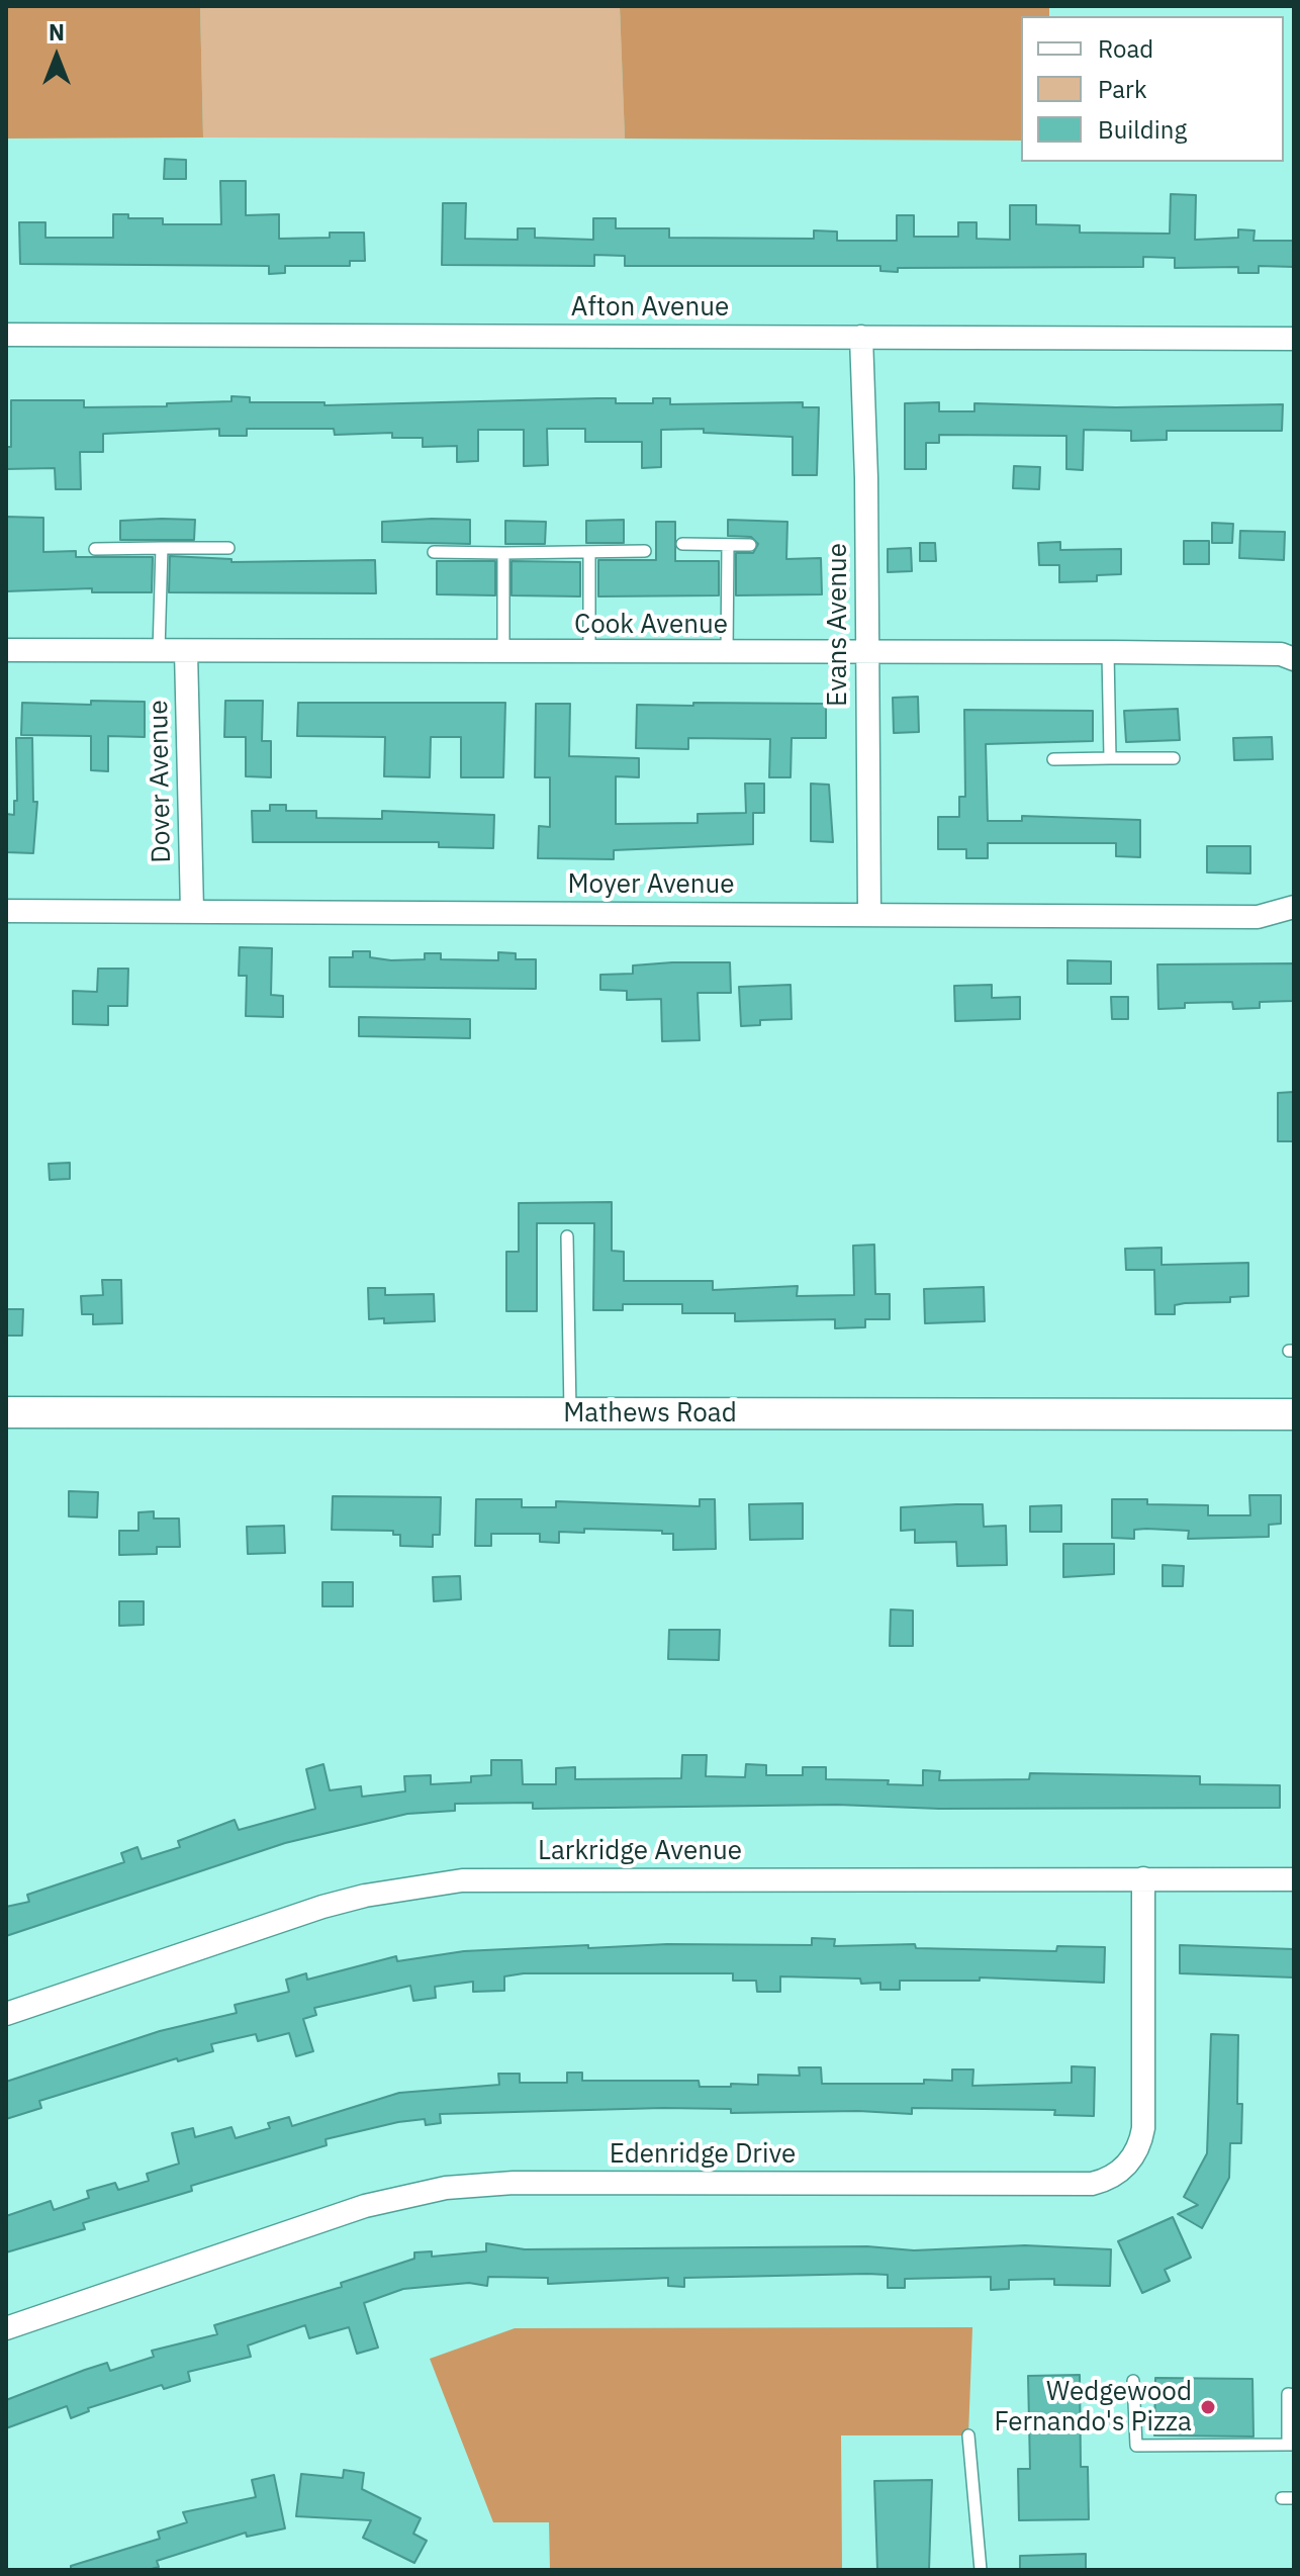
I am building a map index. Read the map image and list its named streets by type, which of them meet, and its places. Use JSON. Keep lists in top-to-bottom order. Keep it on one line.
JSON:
{"streets":{"street":["Afton Avenue","Cook Avenue","Evans Avenue","Dover Avenue","Moyer Avenue","Mathews Road","Larkridge Avenue","Edenridge Drive"]},"crossings":[["Afton Avenue","Evans Avenue"],["Cook Avenue","Evans Avenue"],["Cook Avenue","Dover Avenue"],["Evans Avenue","Moyer Avenue"],["Dover Avenue","Moyer Avenue"],["Larkridge Avenue","Edenridge Drive"]],"places":["Wedgewood Fernando's Pizza"],"legend":["Road","Park","Building"],"north":"top"}
